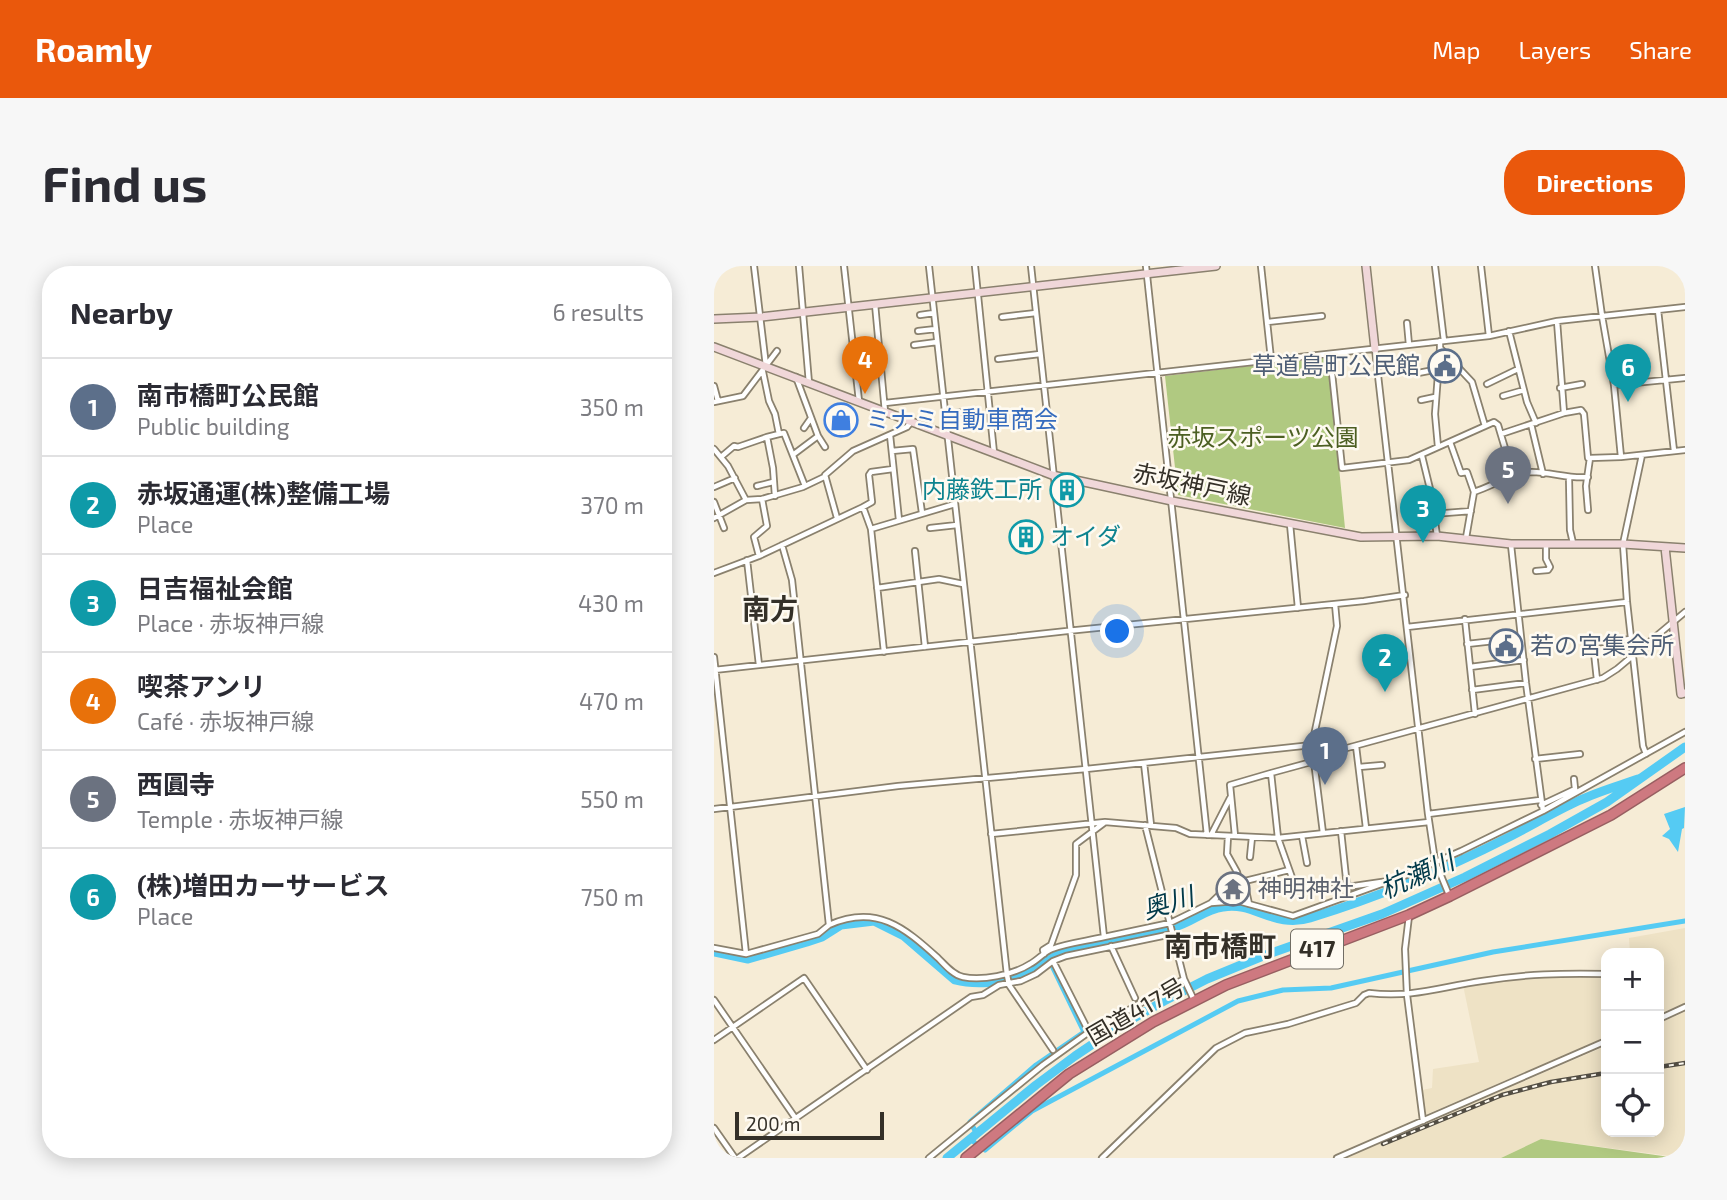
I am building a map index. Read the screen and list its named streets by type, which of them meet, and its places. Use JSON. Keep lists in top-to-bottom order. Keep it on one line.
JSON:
{"streets":{"highway":["417","国道417号"],"main road":["赤坂神戸線"]},"districts":["南方","南市橋町"],"water":["杭瀬川","奥川"],"parks":["赤坂スポーツ公園"],"places":{"public building":["草道島町公民館","若の宮集会所"],"shop":["ミナミ自動車商会"],"building":["内藤鉄工所","オイダ"],"temple":["神明神社"]},"scale_bar":"200 m","page":{"header":"Roamly","nav":["Map","Layers","Share"],"buttons":"Directions","title":"Find us","heading":["Nearby","6 results"],"pins":["4","6","5","3","2","1"],"list":[{"mark":"1","name":"南市橋町公民館","note":"Public building","value":"350 m"},{"mark":"2","name":"赤坂通運(株)整備工場","note":"Place","value":"370 m"},{"mark":"3","name":"日吉福祉会館","note":"Place · 赤坂神戸線","value":"430 m"},{"mark":"4","name":"喫茶アンリ","note":"Café · 赤坂神戸線","value":"470 m"},{"mark":"5","name":"西圓寺","note":"Temple · 赤坂神戸線","value":"550 m"},{"mark":"6","name":"(株)増田カーサービス","note":"Place","value":"750 m"}],"map_buttons":["+","−"],"scale":"200 m"}}
